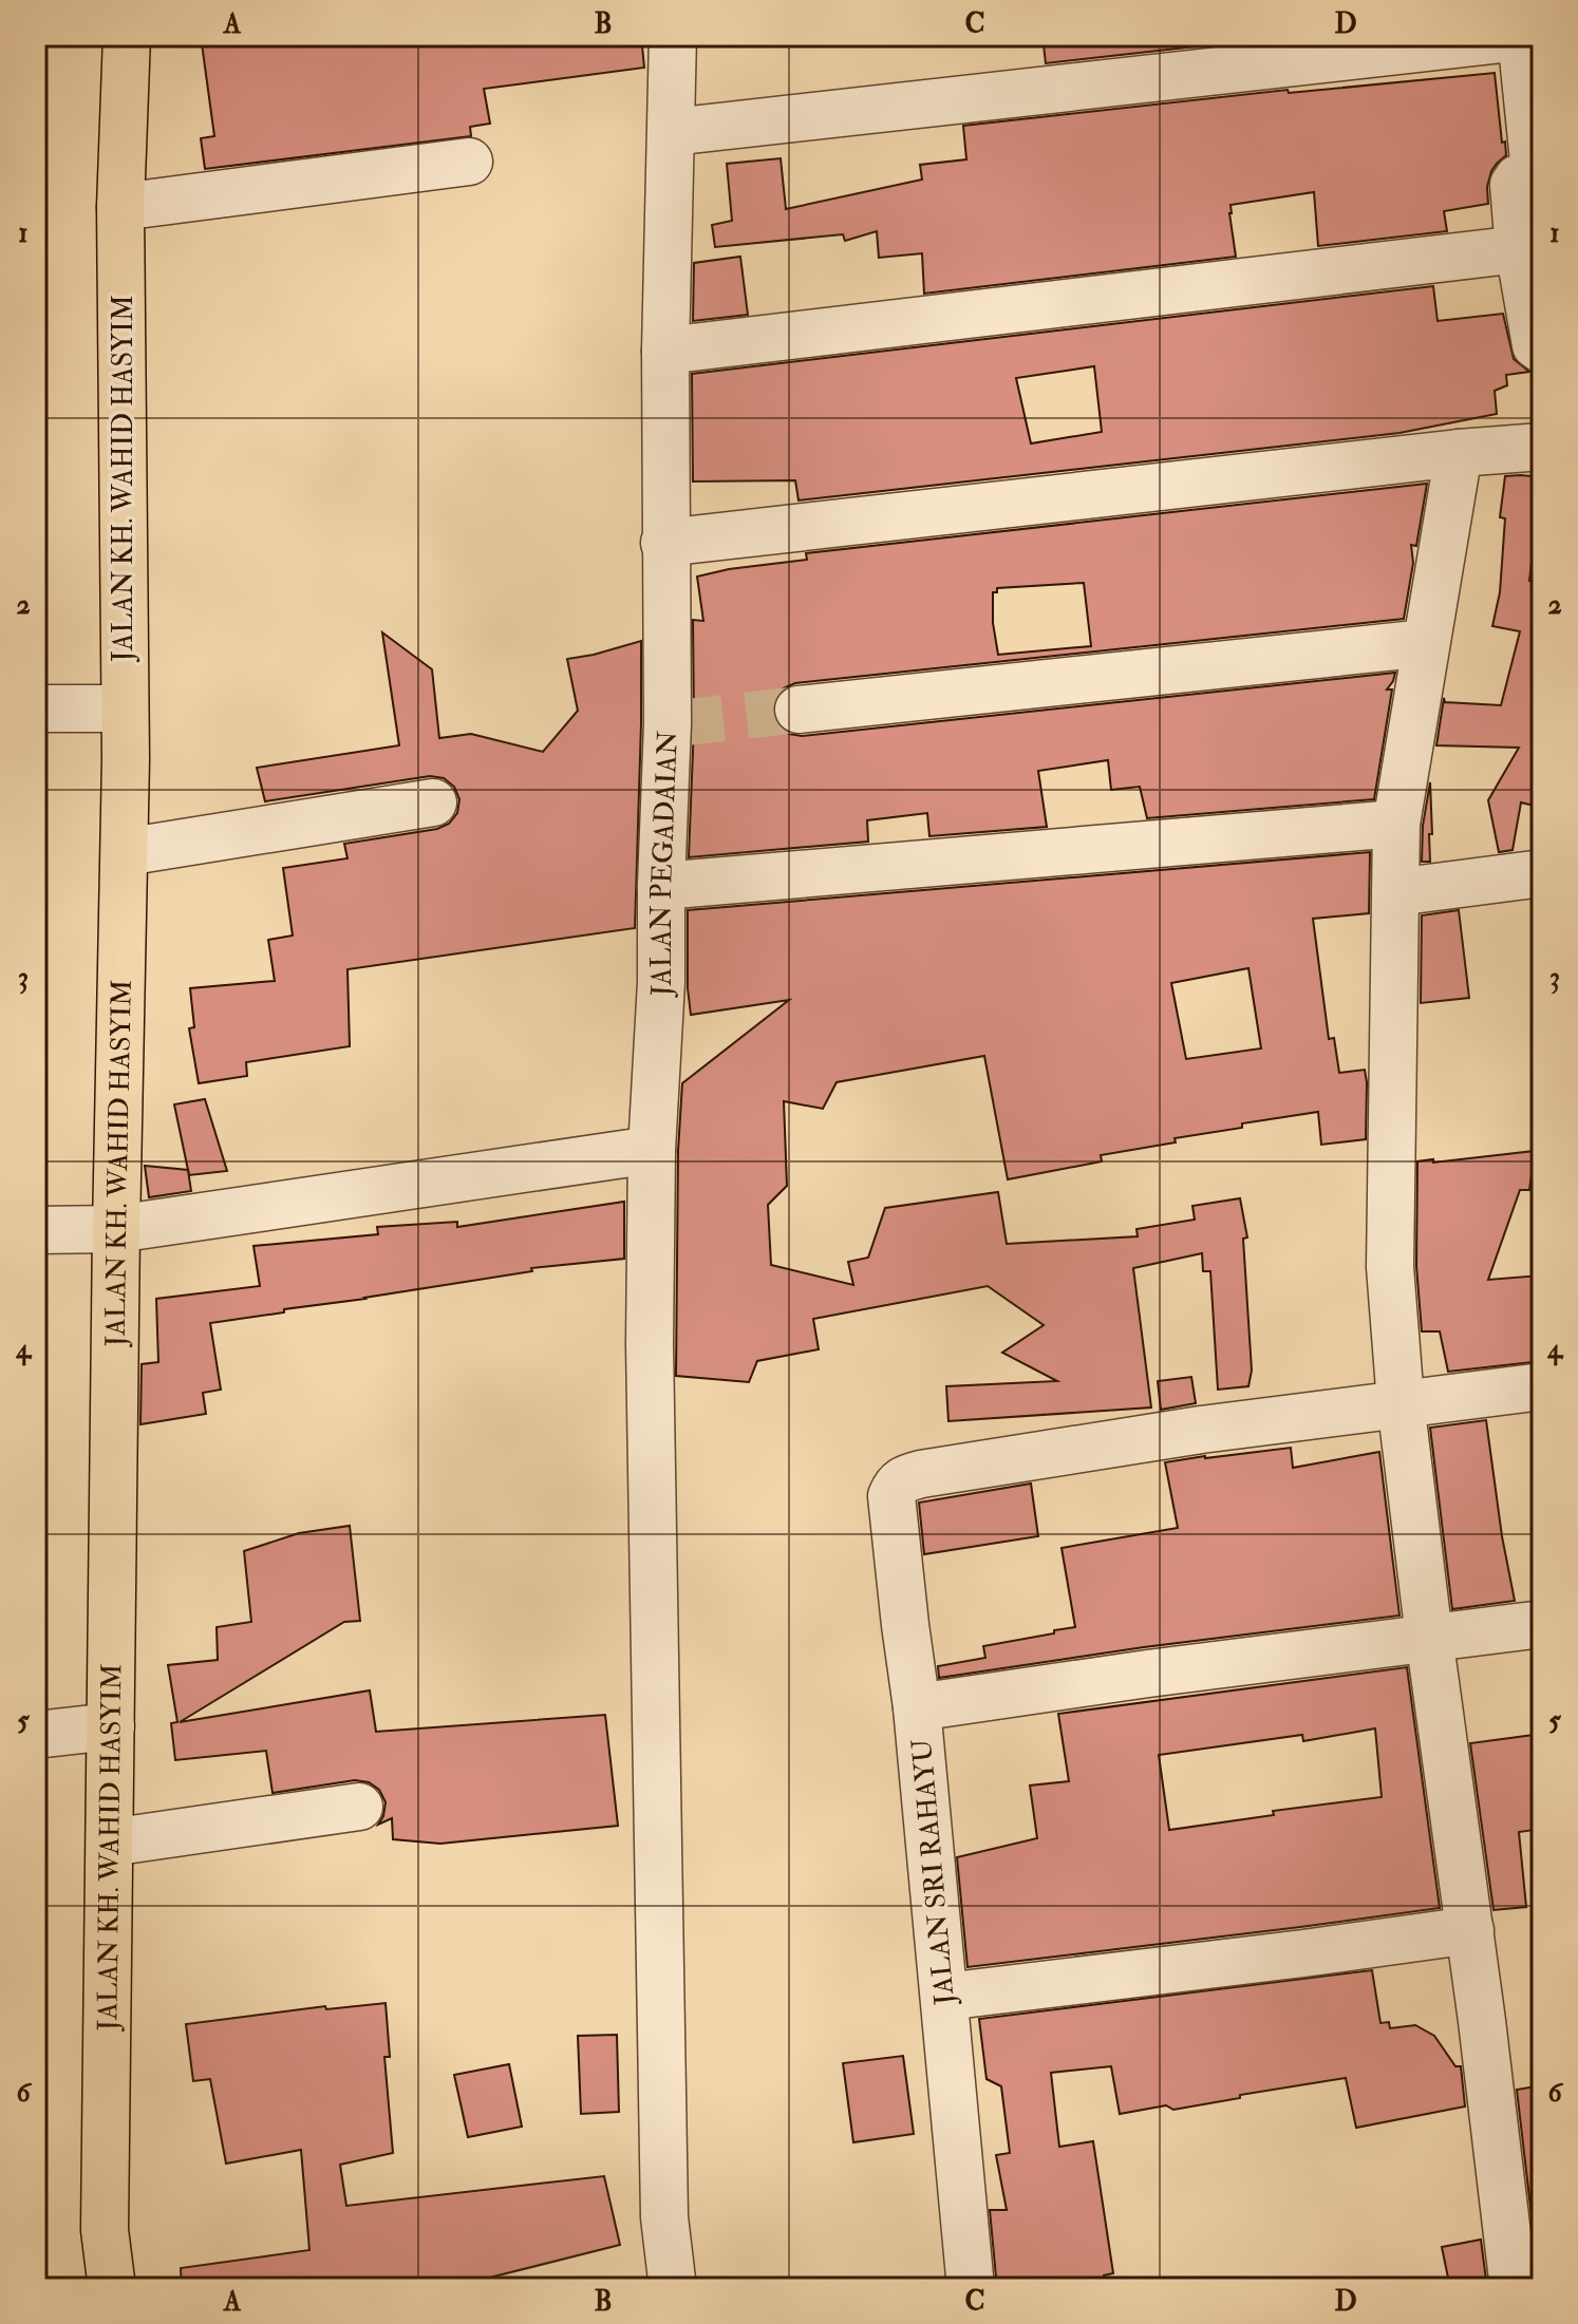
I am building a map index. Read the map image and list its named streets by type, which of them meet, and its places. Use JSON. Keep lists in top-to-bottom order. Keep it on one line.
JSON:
{"streets":{"main road":["JALAN KH. WAHID HASYIM"],"street":["JALAN PEGADAIAN","JALAN SRI RAHAYU"]},"grid":{"columns":["A","B","C","D"],"rows":["1","2","3","4","5","6"]}}
